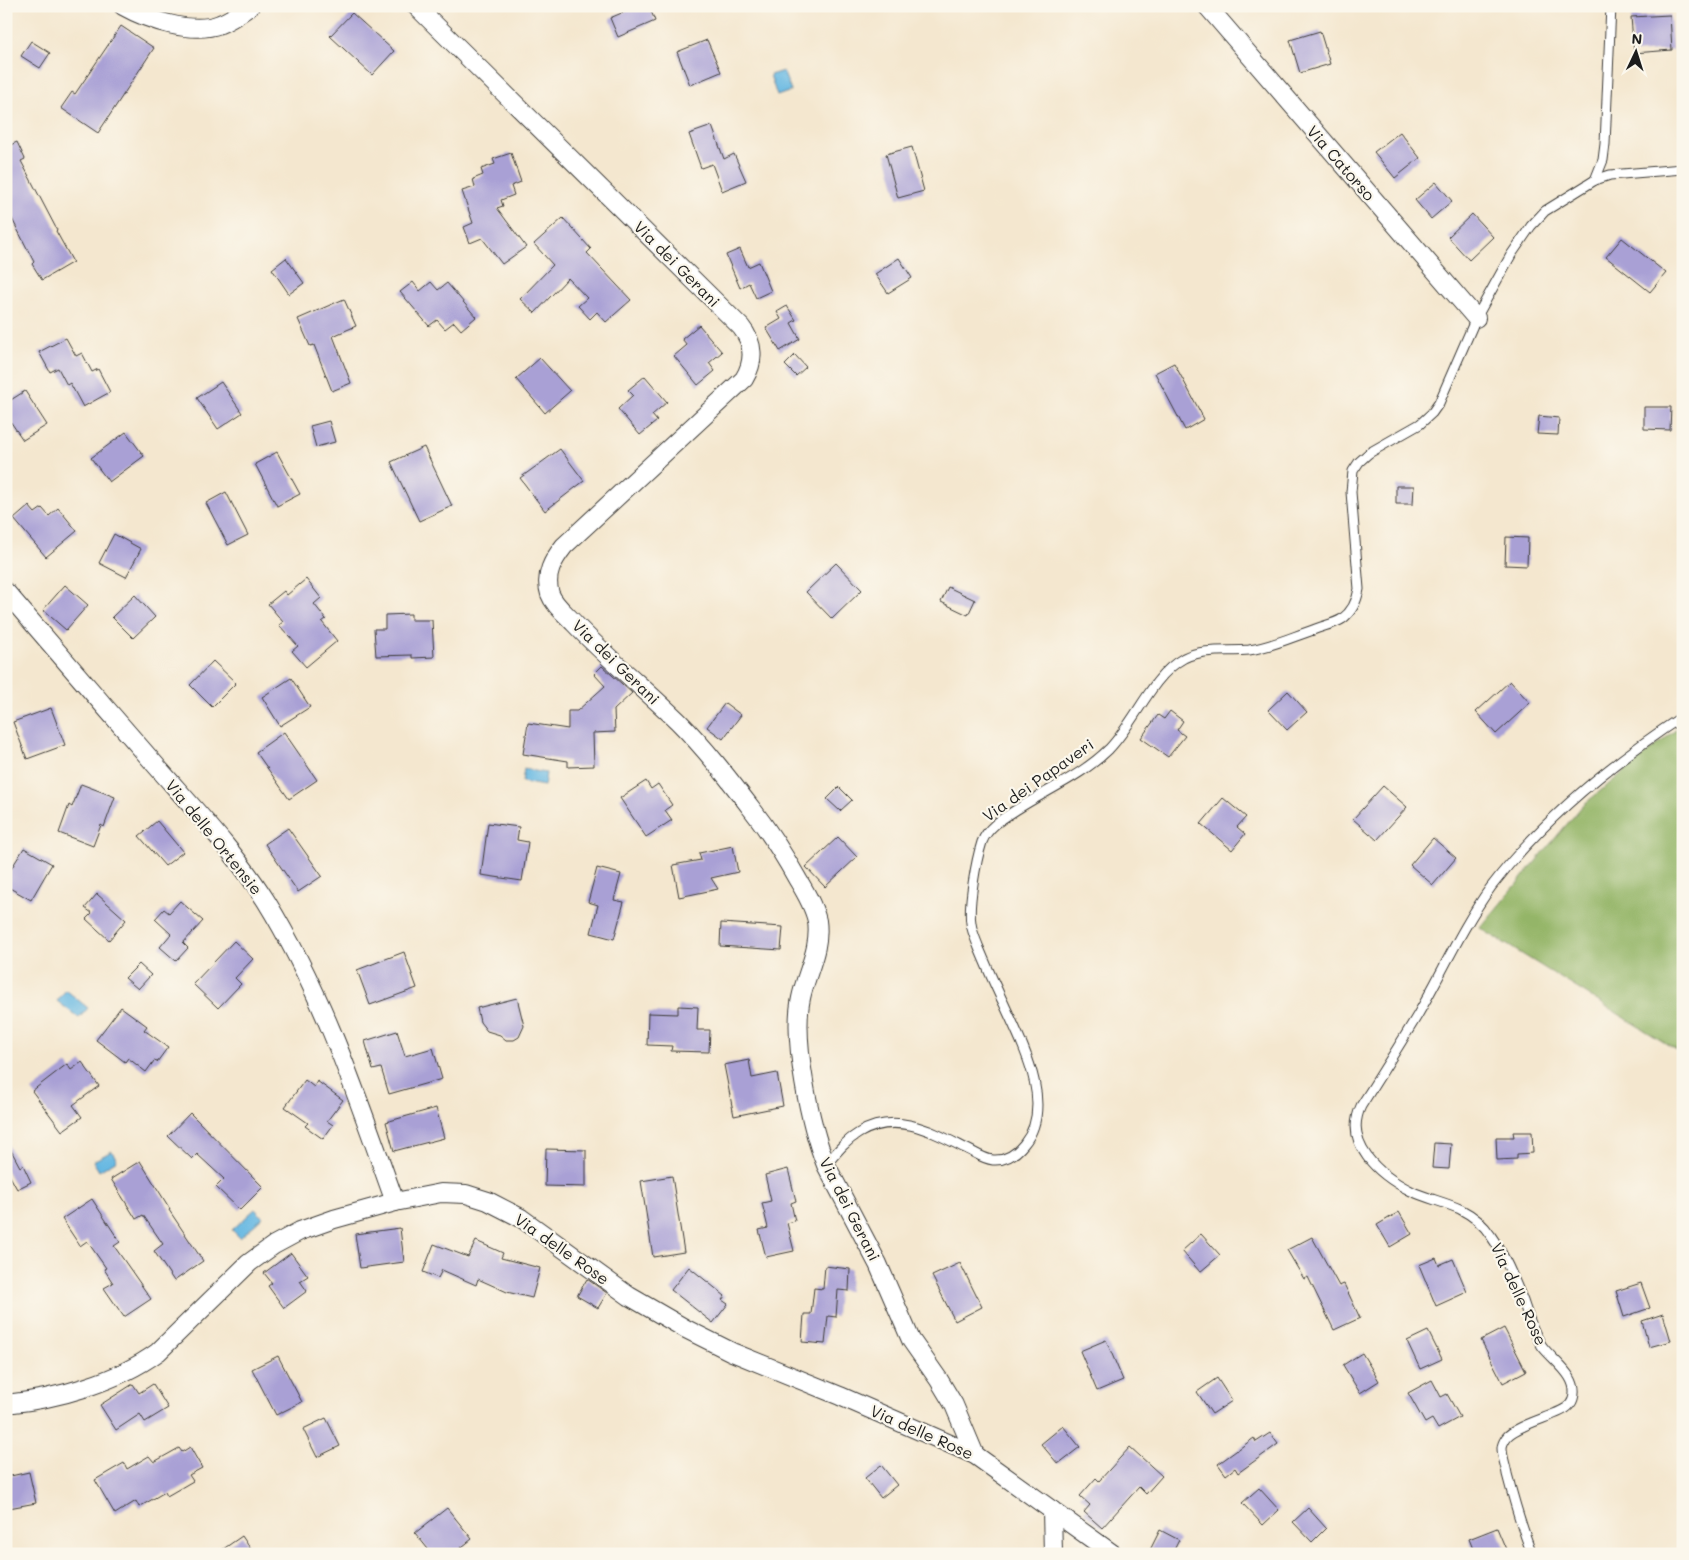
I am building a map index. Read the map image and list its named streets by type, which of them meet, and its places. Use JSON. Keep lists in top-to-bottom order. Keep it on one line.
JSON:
{"streets":{"street":["Via Catorso","Via dei Gerani","Via delle Ortensie","Via delle Rose"],"lane":["Via dei Papaveri"]},"crossings":[["Via Catorso","Via dei Papaveri"],["Via dei Gerani","Via dei Papaveri"],["Via dei Gerani","Via delle Rose"],["Via delle Ortensie","Via delle Rose"]],"north":"top"}
